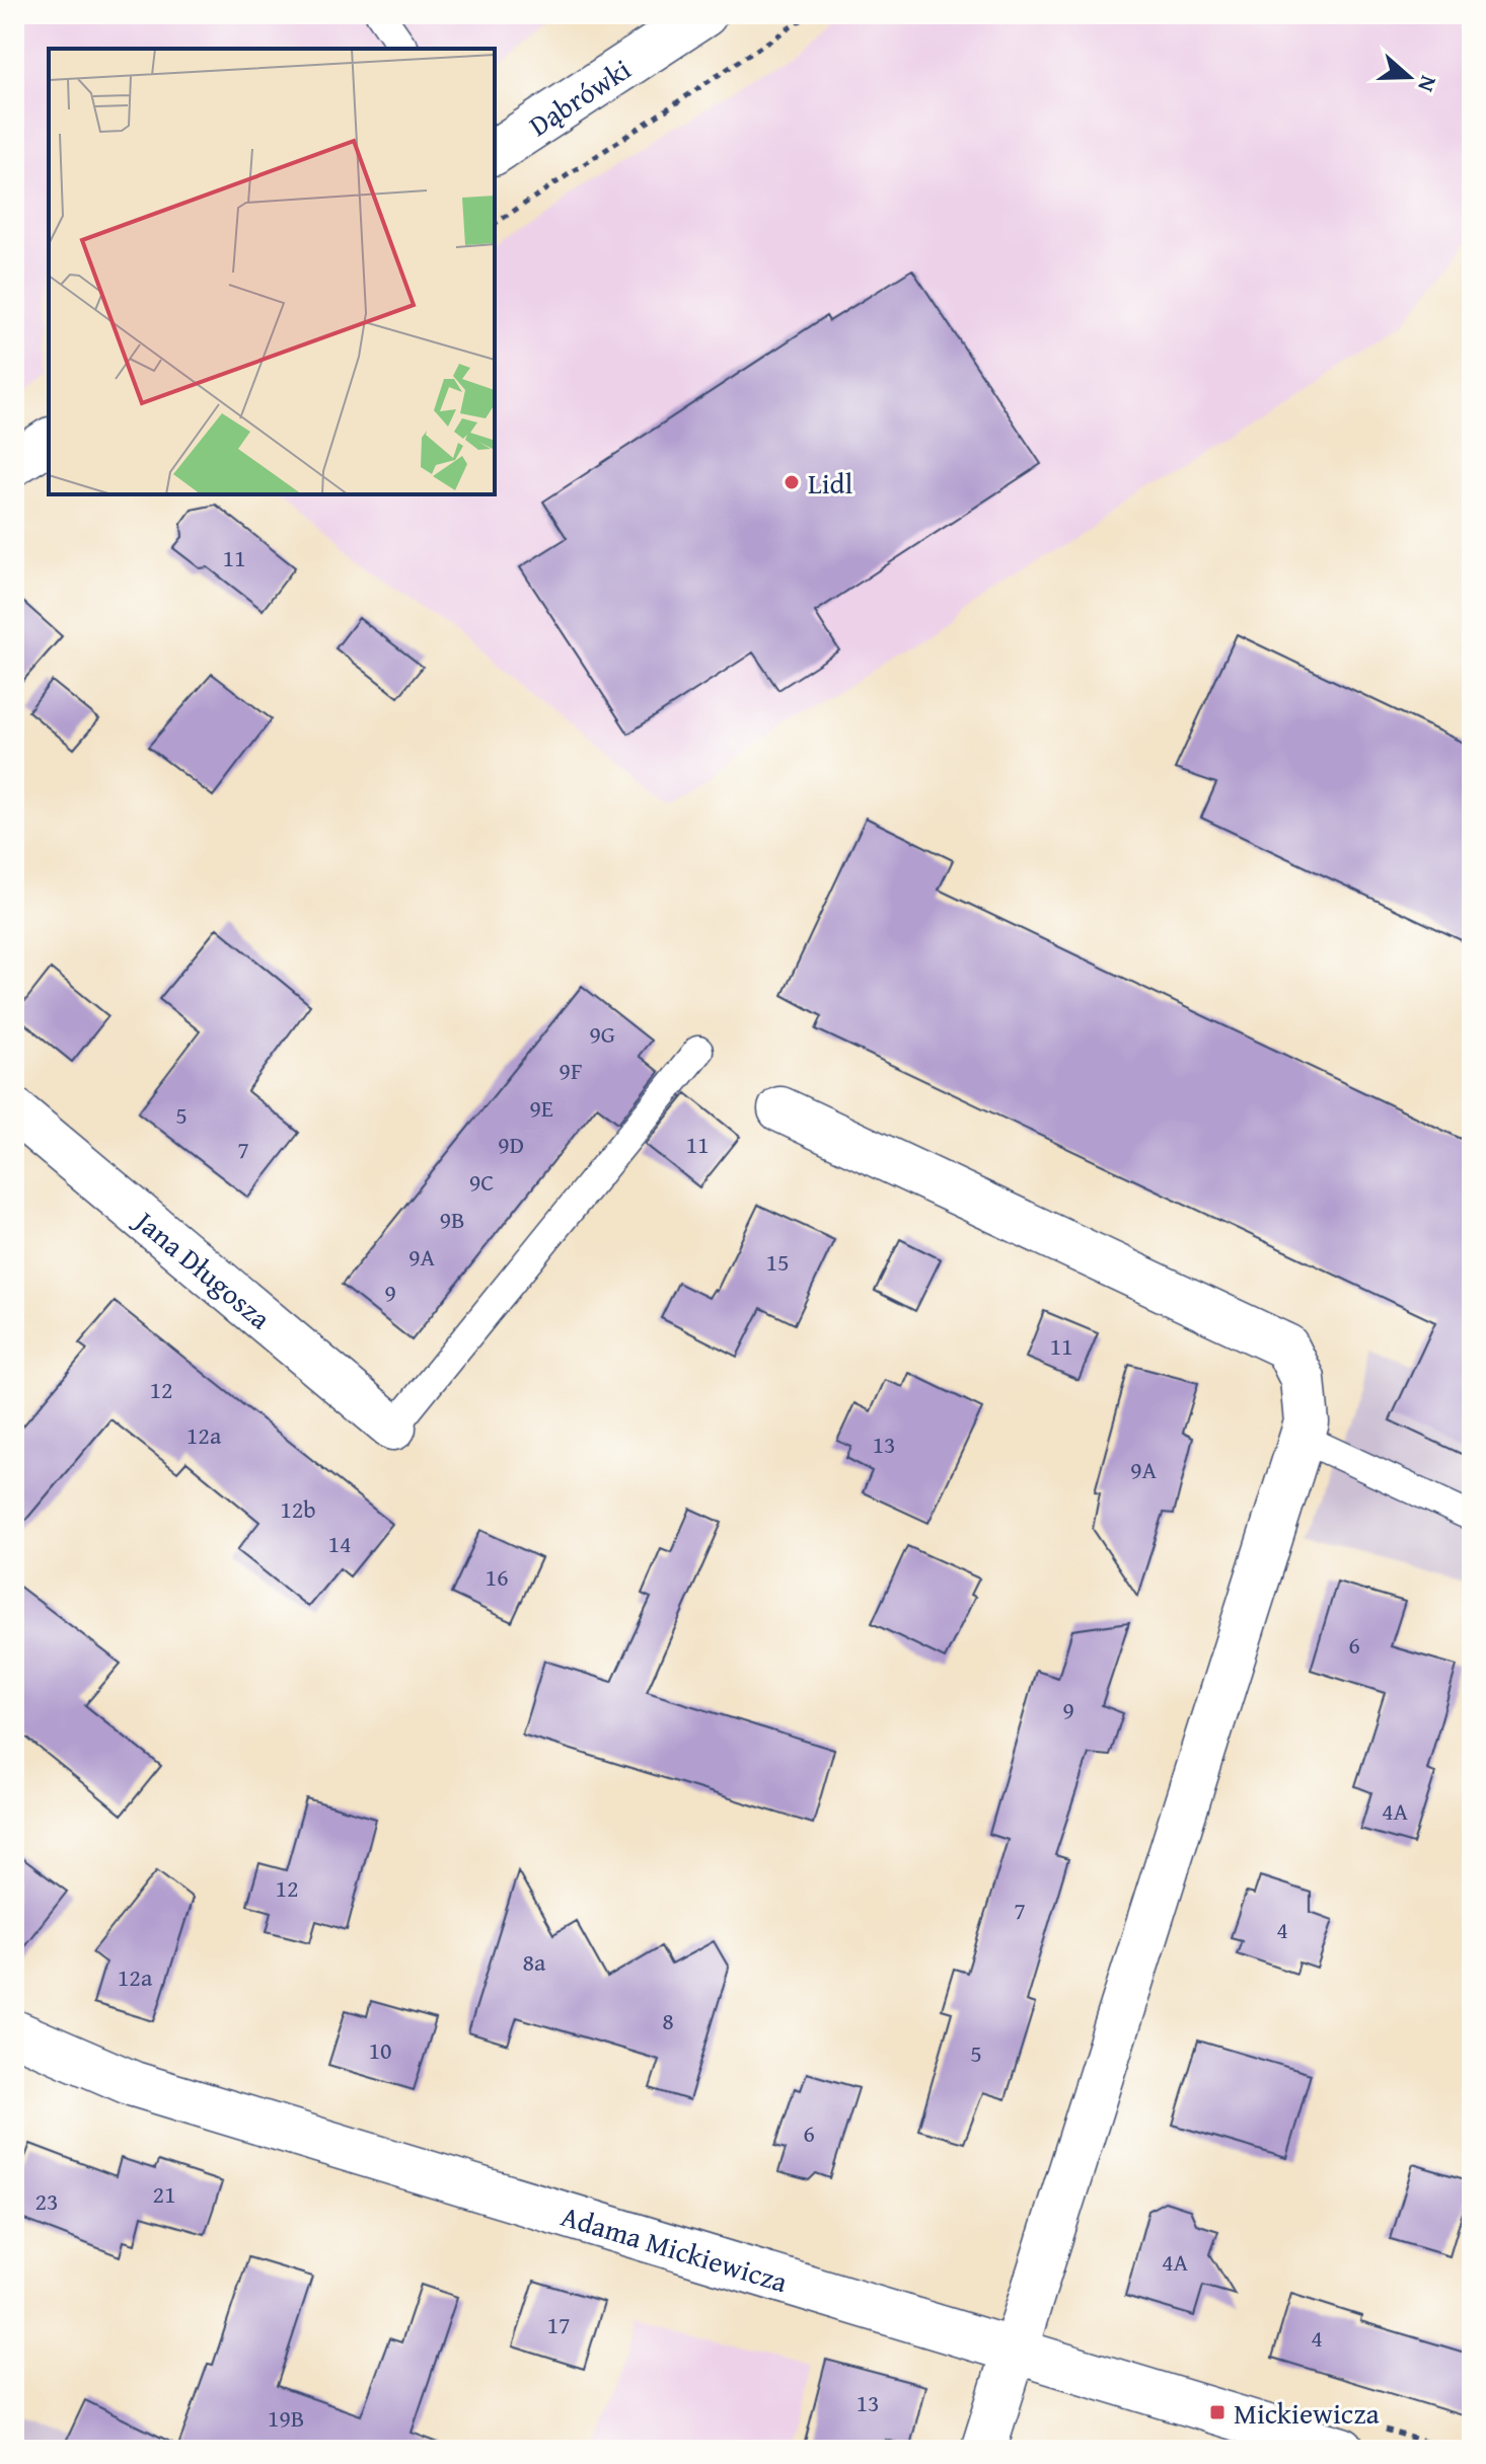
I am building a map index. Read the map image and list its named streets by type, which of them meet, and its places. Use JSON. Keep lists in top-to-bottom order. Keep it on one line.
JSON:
{"streets":{"street":["Dąbrówki","Jana Długosza","Adama Mickiewicza"]},"places":{"other":["Lidl"],"transit":["Mickiewicza"]},"house_numbers":["11","9G","9F","9E","5","9D","11","7","9C","9B","9A","15","9","11","12","12a","13","9A","12b","14","16","6","9","4A","12","7","4","8a","12a","8","10","5","6","21","23","4A","17","4","13","19B"],"north":"right"}
